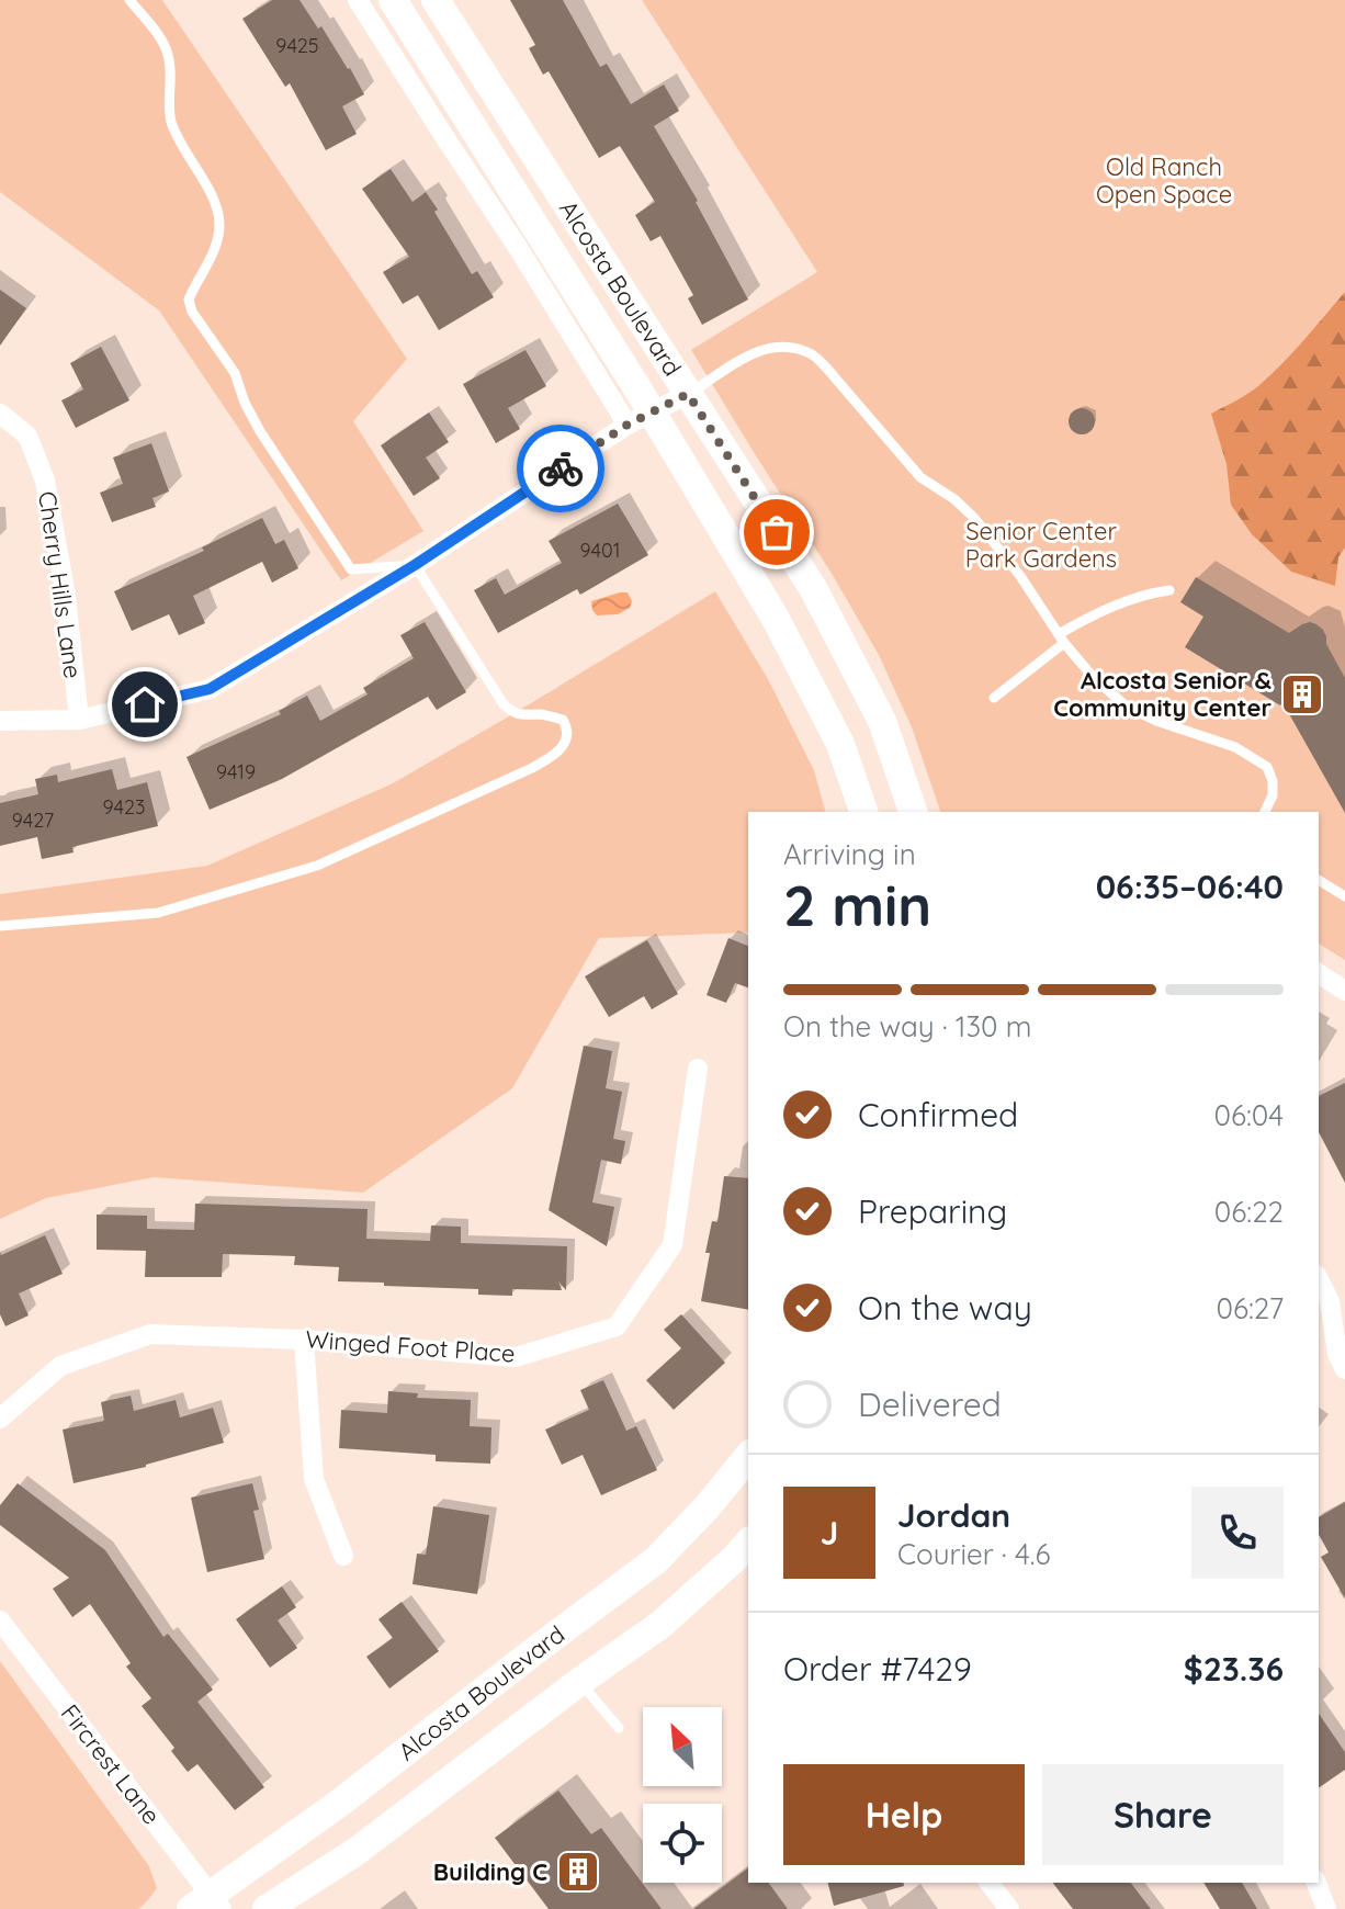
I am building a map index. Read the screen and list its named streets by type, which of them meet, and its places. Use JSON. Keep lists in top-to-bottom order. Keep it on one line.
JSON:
{"streets":{"main road":["Alcosta Boulevard"],"street":["Cherry Hills Lane","Winged Foot Place","Fircrest Lane"]},"crossings":[["Alcosta Boulevard","Fircrest Lane"]],"parks":["Old Ranch Open Space","Senior Center Park Gardens"],"places":{"building":["Alcosta Senior & Community Center","Building C"]},"house_numbers":["9425","9401","9419","9423","9427"],"north":"top left","page":{"heading":["2 min","Arriving in","06:35–06:40"],"panel":["Jordan","Courier · 4.6","Order #7429","$23.36"],"bar":"On the way · 130 m","list":[["Confirmed","06:04"],["Preparing","06:22"],["On the way","06:27"],"Delivered"],"round":"J","buttons":["Help","Share"]}}
